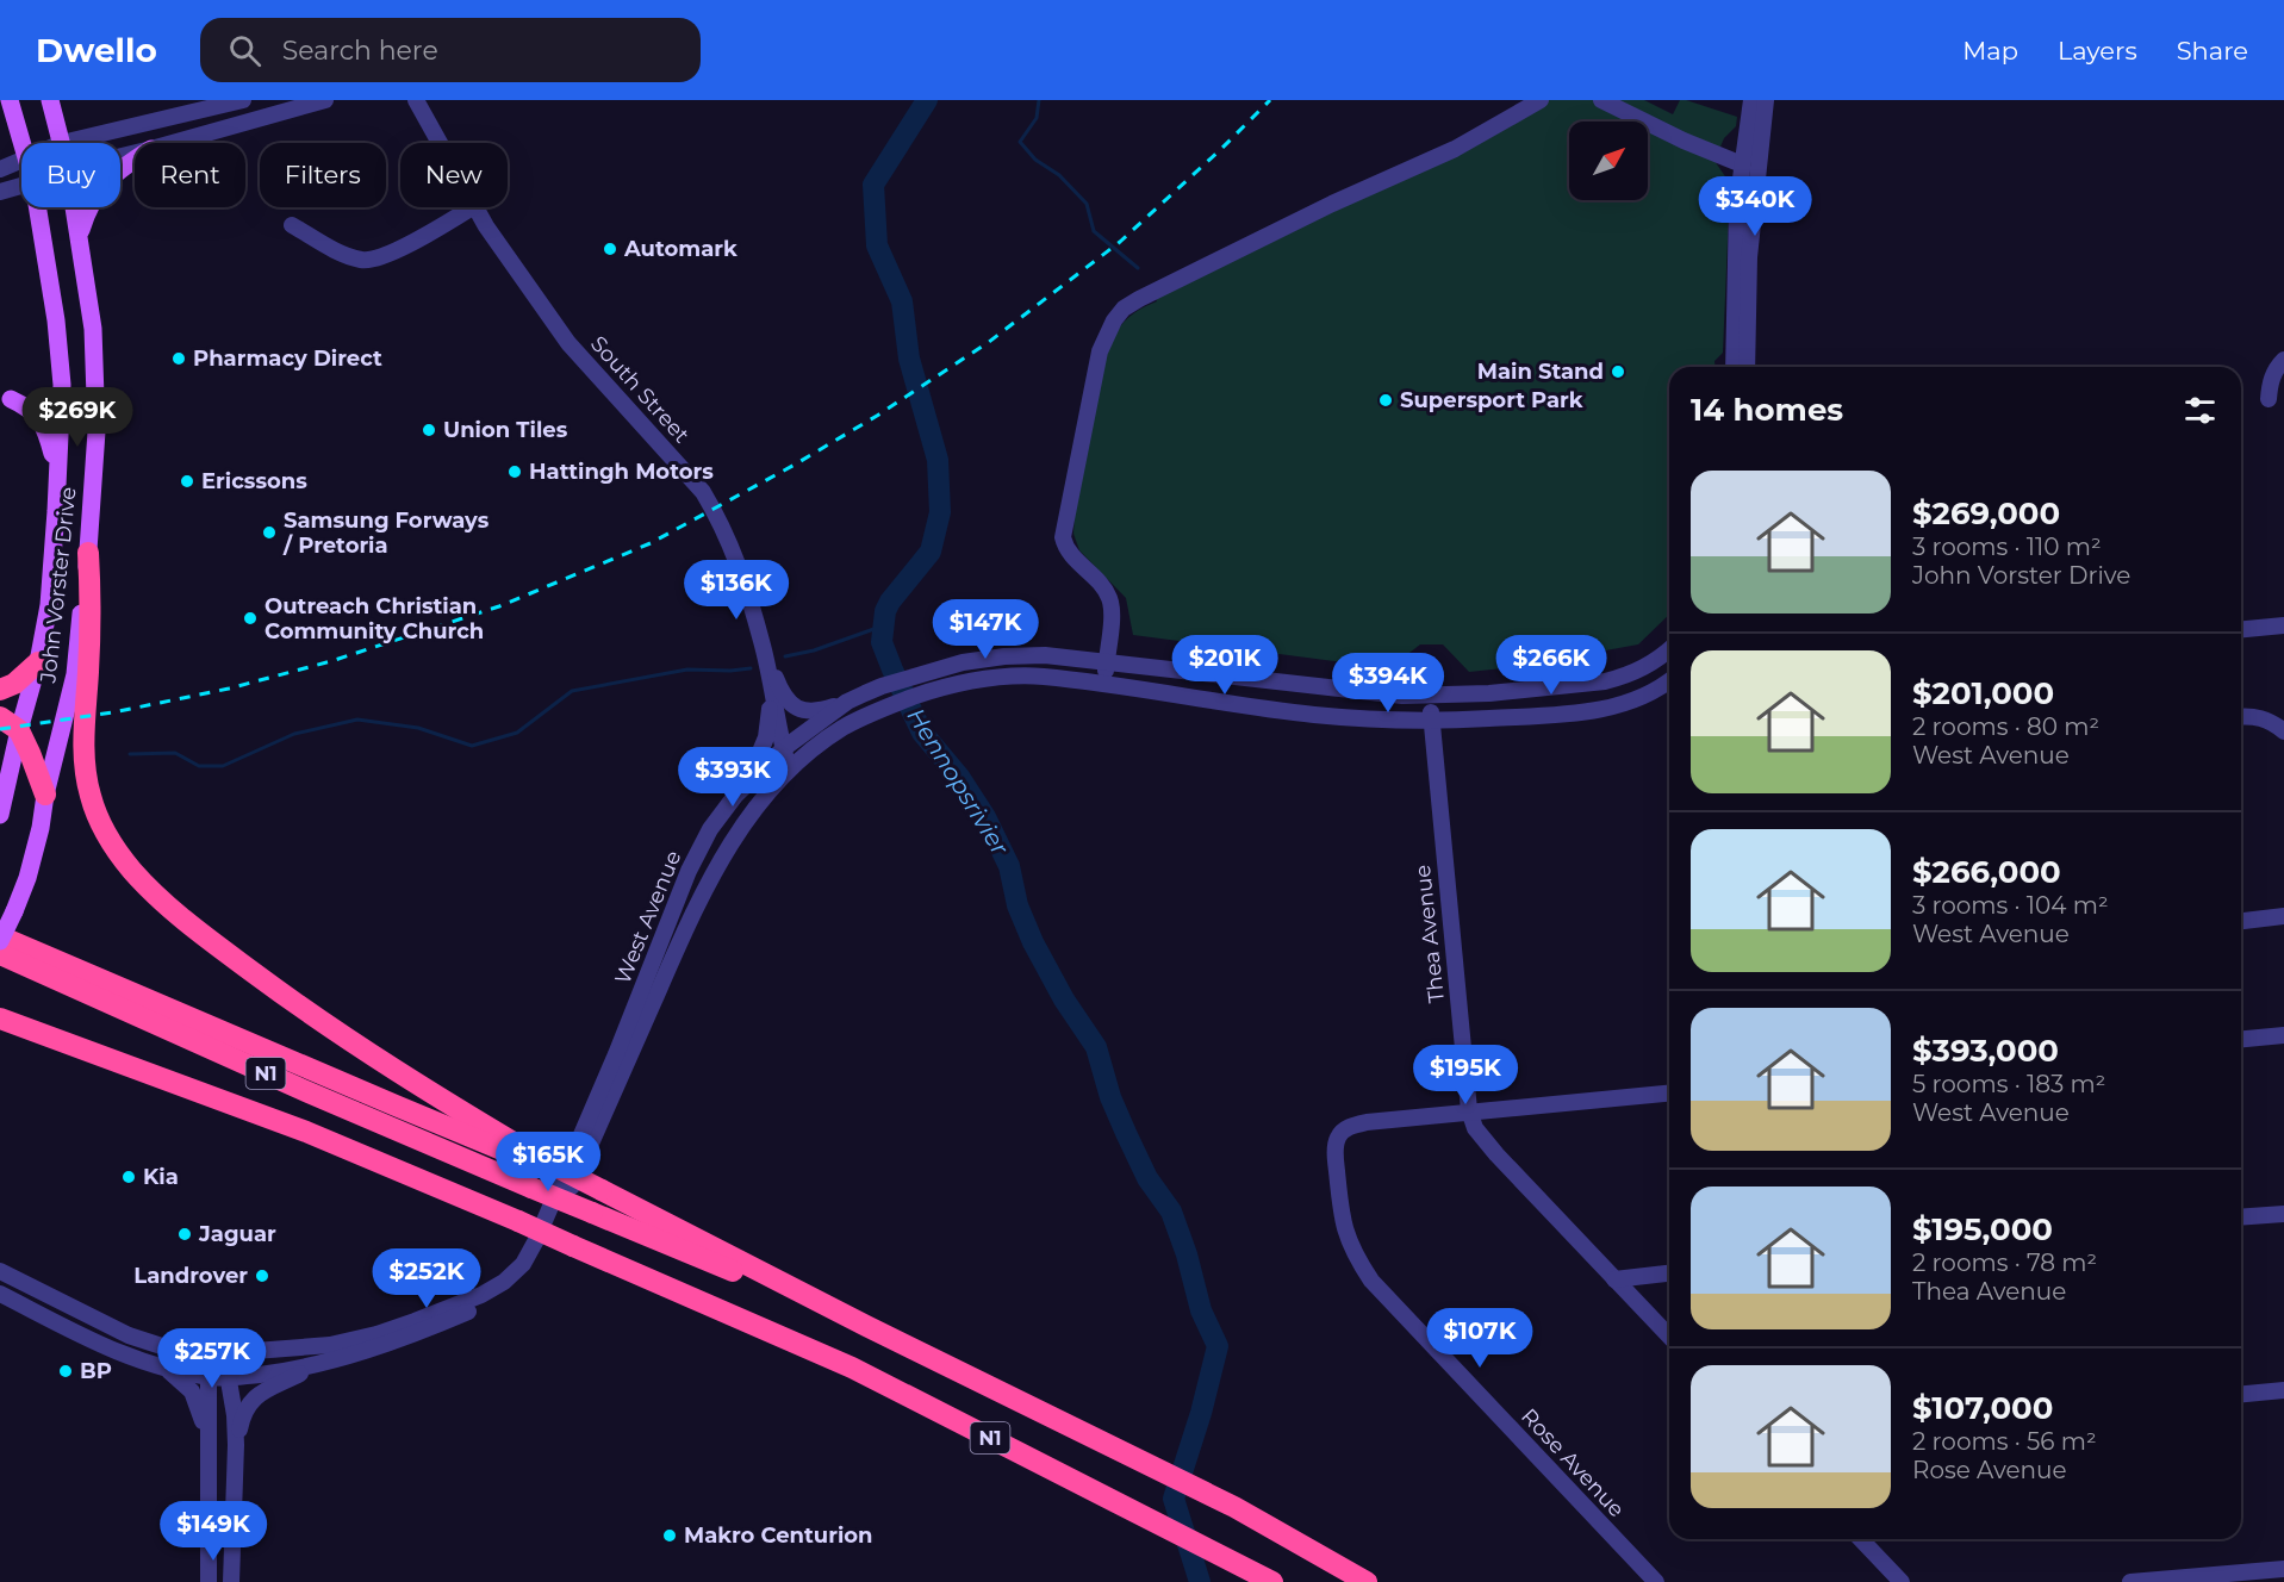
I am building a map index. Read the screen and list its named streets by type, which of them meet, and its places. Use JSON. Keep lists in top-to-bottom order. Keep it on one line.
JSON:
{"streets":{"highway":["N1"],"main road":["John Vorster Drive"],"street":["South Street","West Avenue","Thea Avenue","Rose Avenue"]},"crossings":[["South Street","West Avenue"],["West Avenue","Thea Avenue"],["Thea Avenue","Rose Avenue"]],"water":["Hennopsrivier"],"places":["Automark","Pharmacy Direct","Main Stand","Supersport Park","Union Tiles","Hattingh Motors","Ericssons","Samsung Forways / Pretoria","Outreach Christian Community Church","Kia","Jaguar","Landrover","BP","Makro Centurion"],"north":"top right","page":{"header":"Dwello","search":"Search here","nav":["Map","Layers","Share"],"chip":["Buy","Rent","Filters","New"],"price":["$340K","$269K","$136K","$147K","$201K","$266K","$394K","$393K","$195K","$165K","$252K","$107K","$257K","$149K"],"heading":"14 homes","list":[{"name":"$269,000","note":"3 rooms · 110 m² · John Vorster Drive"},{"name":"$201,000","note":"2 rooms · 80 m² · West Avenue"},{"name":"$266,000","note":"3 rooms · 104 m² · West Avenue"},{"name":"$393,000","note":"5 rooms · 183 m² · West Avenue"},{"name":"$195,000","note":"2 rooms · 78 m² · Thea Avenue"},{"name":"$107,000","note":"2 rooms · 56 m² · Rose Avenue"}]}}
